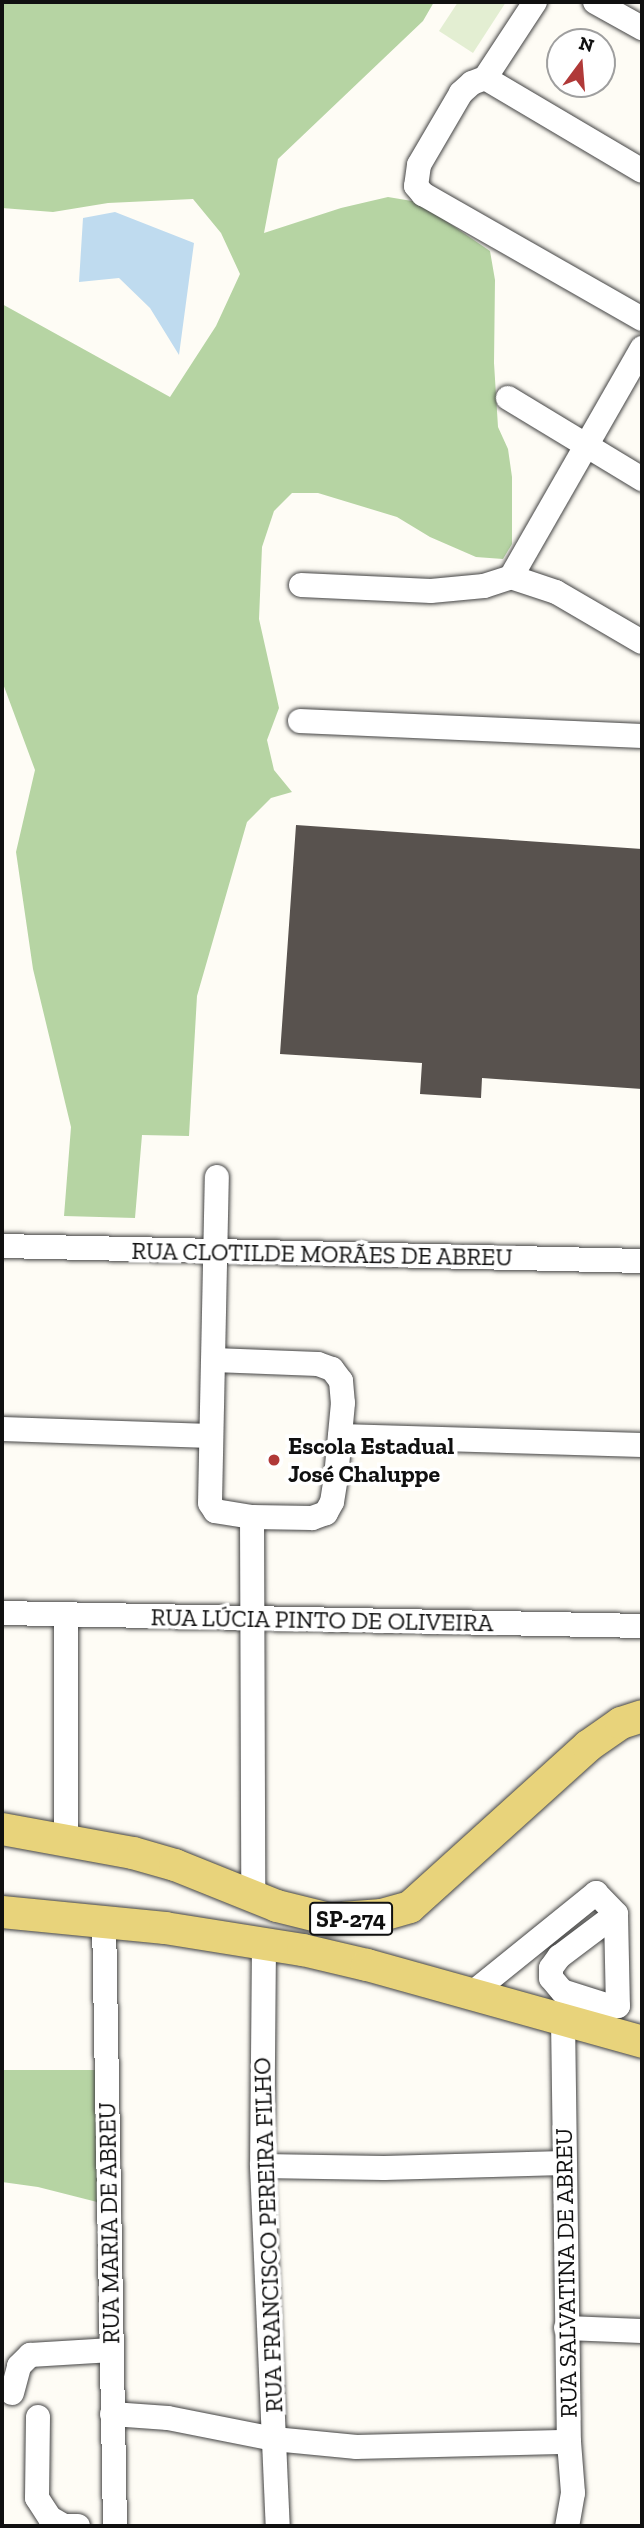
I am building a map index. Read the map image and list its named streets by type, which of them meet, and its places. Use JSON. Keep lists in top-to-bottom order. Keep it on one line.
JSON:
{"streets":{"main road":["SP-274"],"street":["RUA CLOTILDE MORÃES DE ABREU","RUA LÚCIA PINTO DE OLIVEIRA","RUA MARIA DE ABREU","RUA FRANCISCO PEREIRA FILHO","RUA SALVATINA DE ABREU"]},"places":["Escola Estadual José Chaluppe"],"north":"top"}
